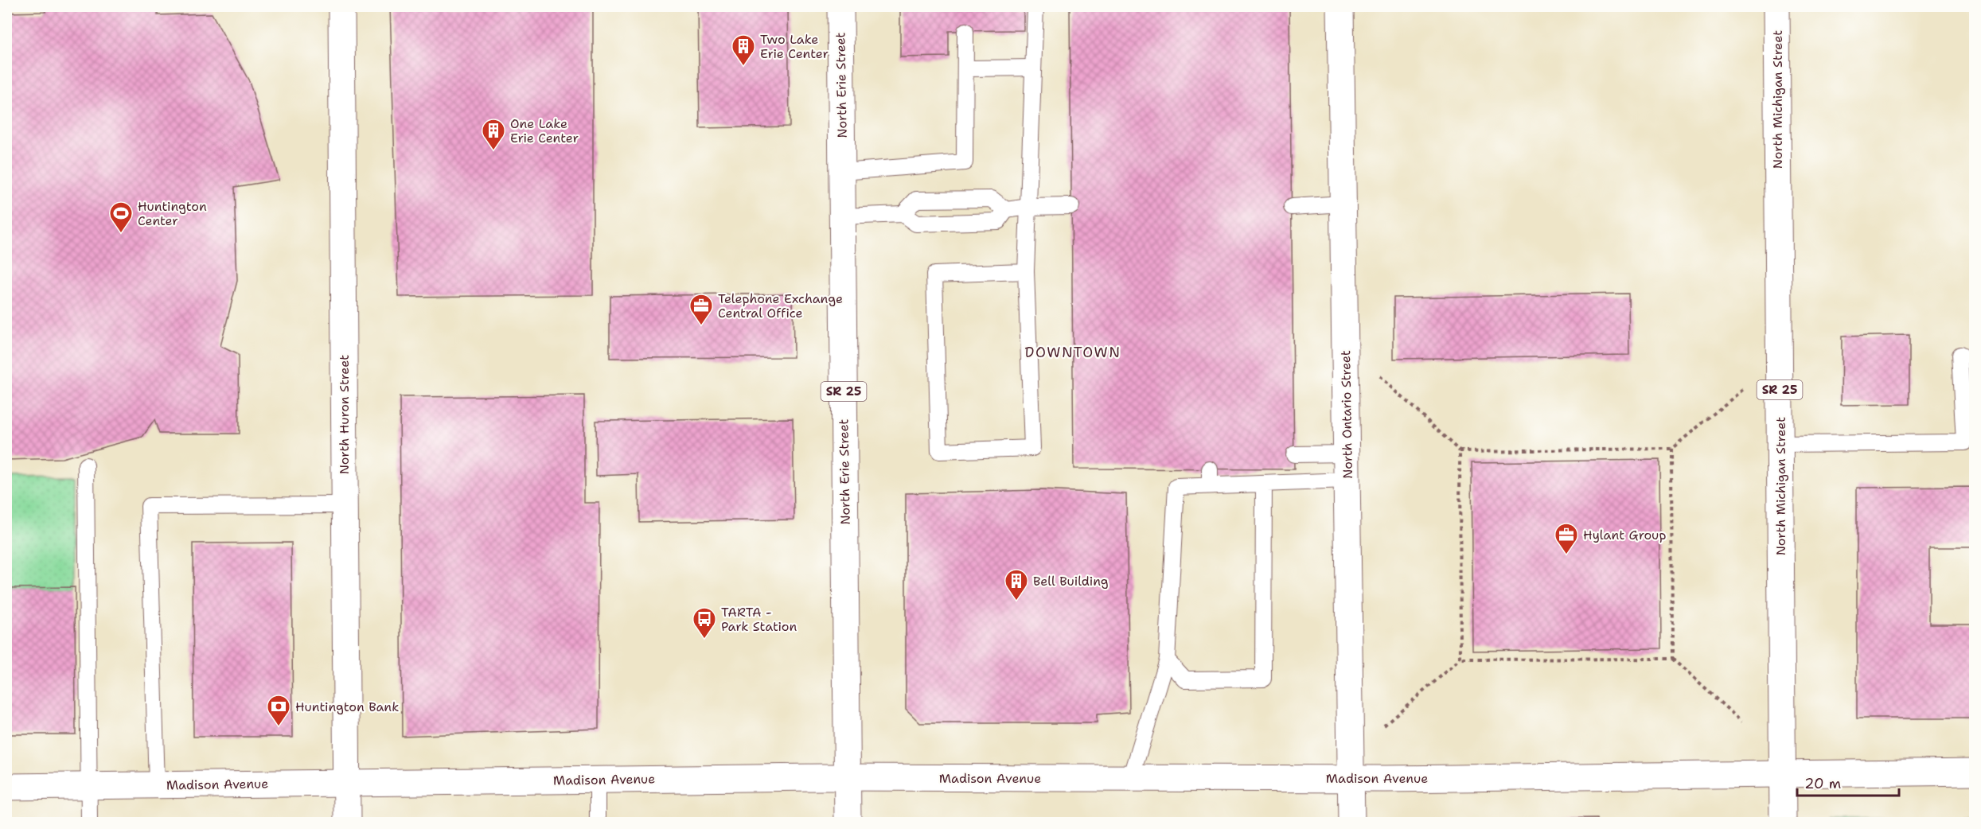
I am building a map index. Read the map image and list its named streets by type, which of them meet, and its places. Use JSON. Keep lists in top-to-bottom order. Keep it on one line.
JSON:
{"streets":{"street":["North Erie Street","North Michigan Street","SR 25","North Huron Street","North Ontario Street","Madison Avenue"]},"crossings":[["North Erie Street","Madison Avenue"],["North Michigan Street","Madison Avenue"],["North Huron Street","Madison Avenue"],["North Ontario Street","Madison Avenue"]],"districts":["DOWNTOWN"],"places":{"building":["Two Lake Erie Center","One Lake Erie Center","Bell Building"],"sports":["Huntington Center"],"office":["Telephone Exchange Central Office","Hylant Group"],"bus stop":["TARTA - Park Station"],"bank":["Huntington Bank"]},"scale_bar":"20 m"}
